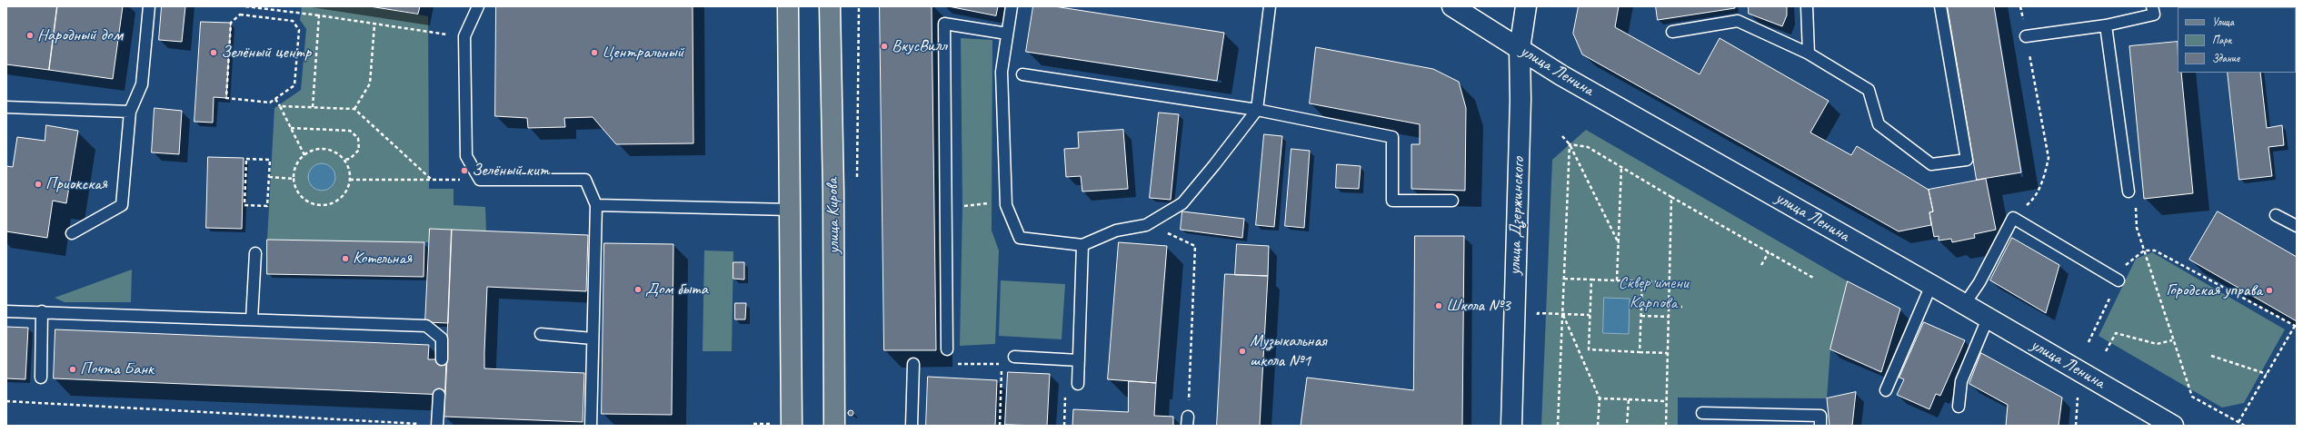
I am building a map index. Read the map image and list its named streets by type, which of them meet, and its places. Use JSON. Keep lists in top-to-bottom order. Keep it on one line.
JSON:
{"streets":{"main road":["улица Ленина","улица Кирова","улица Дзержинского"]},"crossings":[["улица Ленина","улица Дзержинского"]],"parks":["Сквер имени Карпова"],"places":["Народный дом","ВкусВилл","Зелёный центр","Центральный","Зелёный кит","Приокская","Котельная","Дом быта","Городская управа","Школа №3","Музыкальная школа №1","Почта Банк"],"legend":["Улица","Парк","Здание"]}
